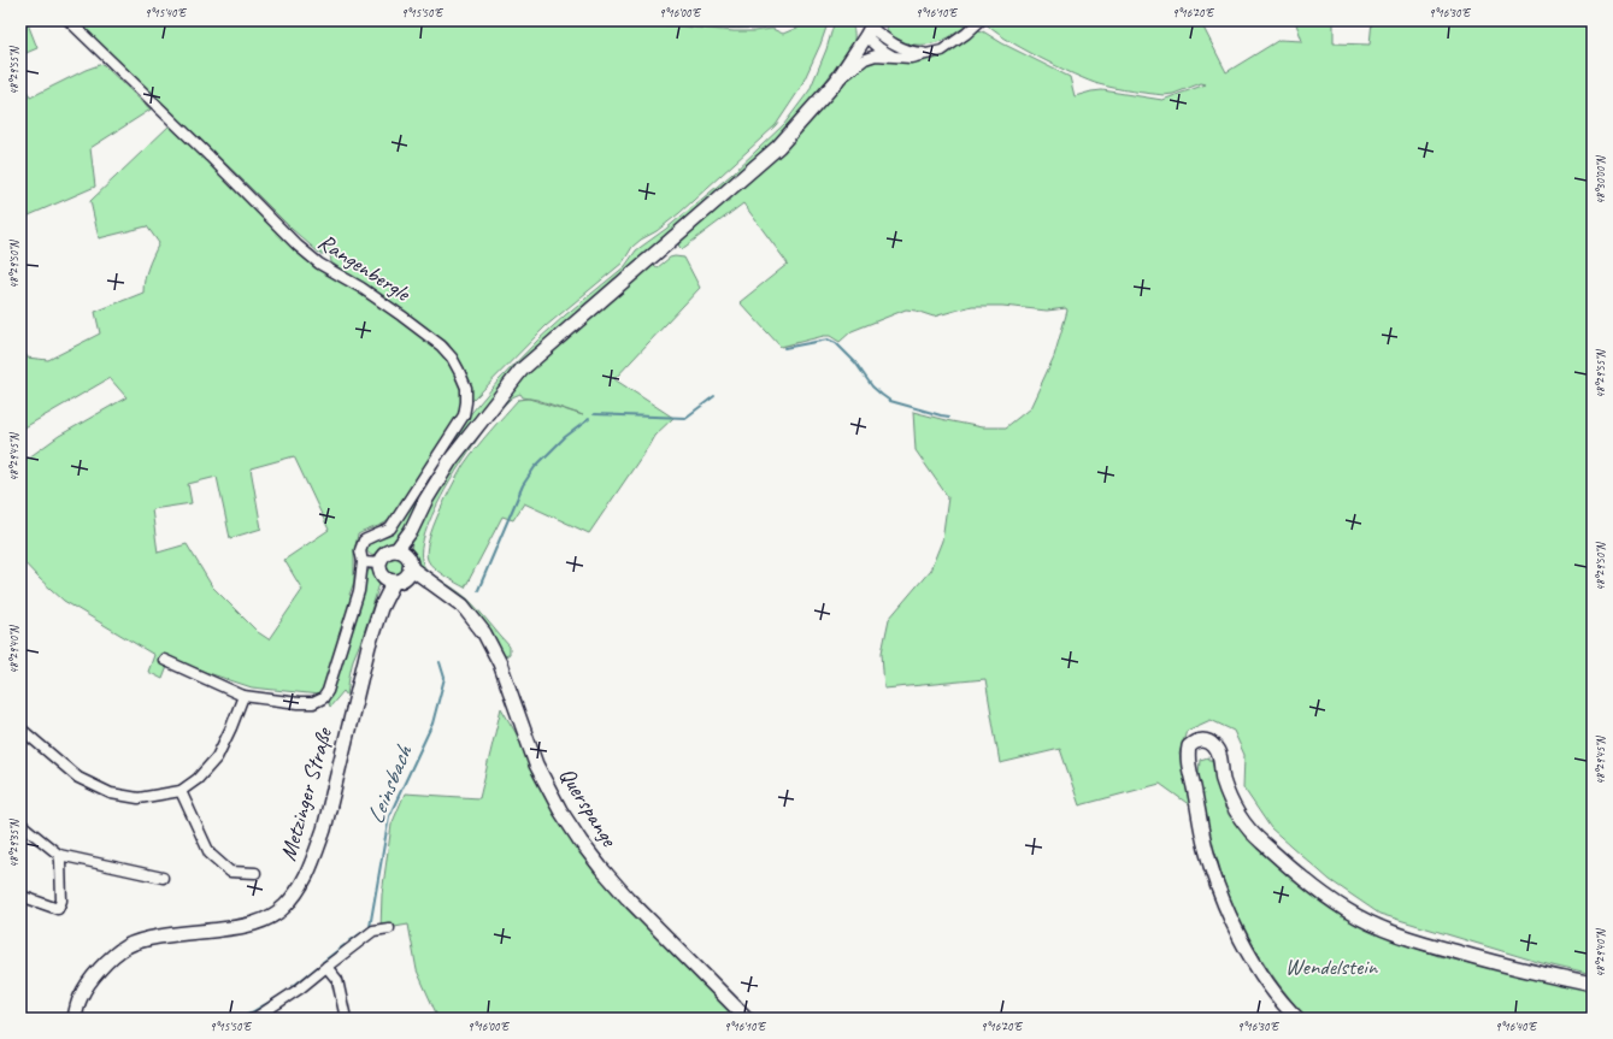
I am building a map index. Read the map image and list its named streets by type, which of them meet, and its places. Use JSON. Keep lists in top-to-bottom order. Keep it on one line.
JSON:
{"streets":{"main road":["Metzinger Straße","Querspange"],"street":["Rangenbergle"]},"crossings":[["Rangenbergle","Metzinger Straße"],["Metzinger Straße","Querspange"]],"water":["Leinsbach"],"parks":["Wendelstein"],"coordinates":["9°15'40\"E","9°15'50\"E","9°16'00\"E","9°16'10\"E","9°16'20\"E","9°16'30\"E","48°29'55\"N","48°30'00\"N","48°29'50\"N","48°29'45\"N","48°29'40\"N","48°29'35\"N","9°16'40\"E"]}
